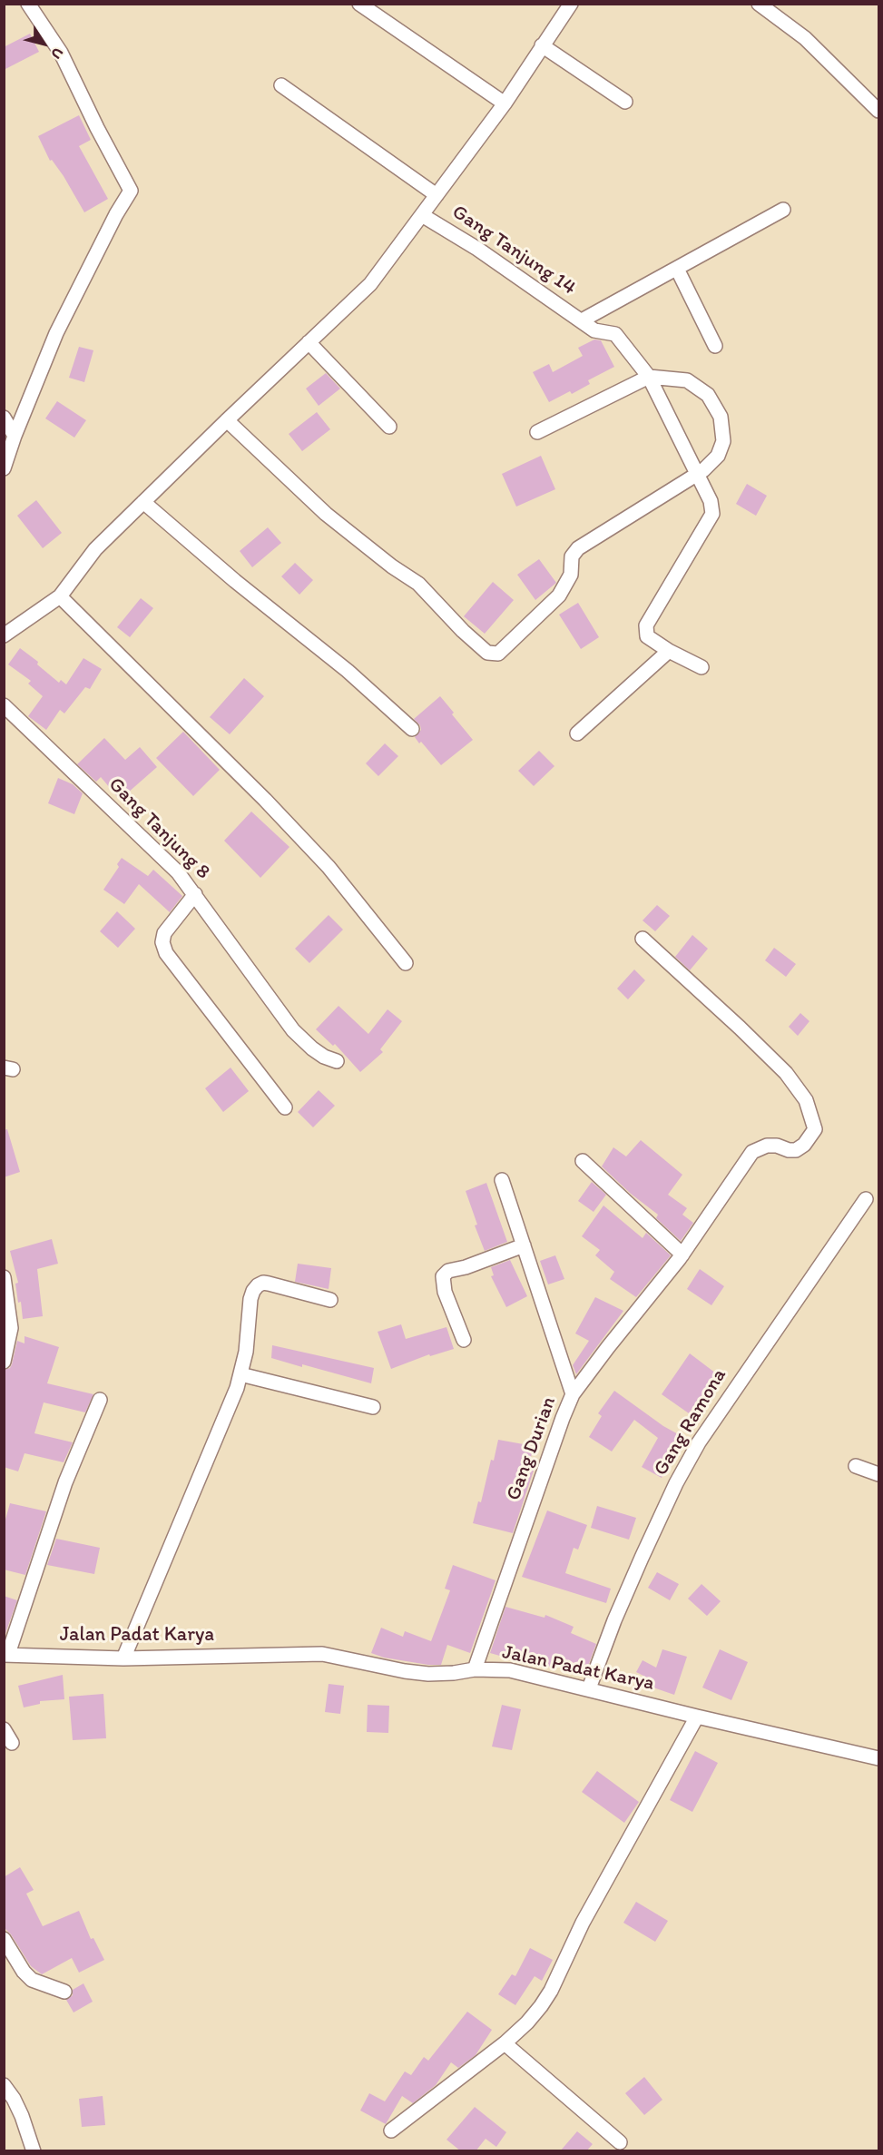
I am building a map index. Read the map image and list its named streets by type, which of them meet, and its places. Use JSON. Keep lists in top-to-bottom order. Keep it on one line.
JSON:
{"streets":{"street":["Gang Tanjung 14","Gang Tanjung 8","Gang Ramona","Gang Durian","Jalan Padat Karya"]},"crossings":[["Gang Ramona","Jalan Padat Karya"],["Gang Durian","Jalan Padat Karya"]],"north":"bottom right"}
